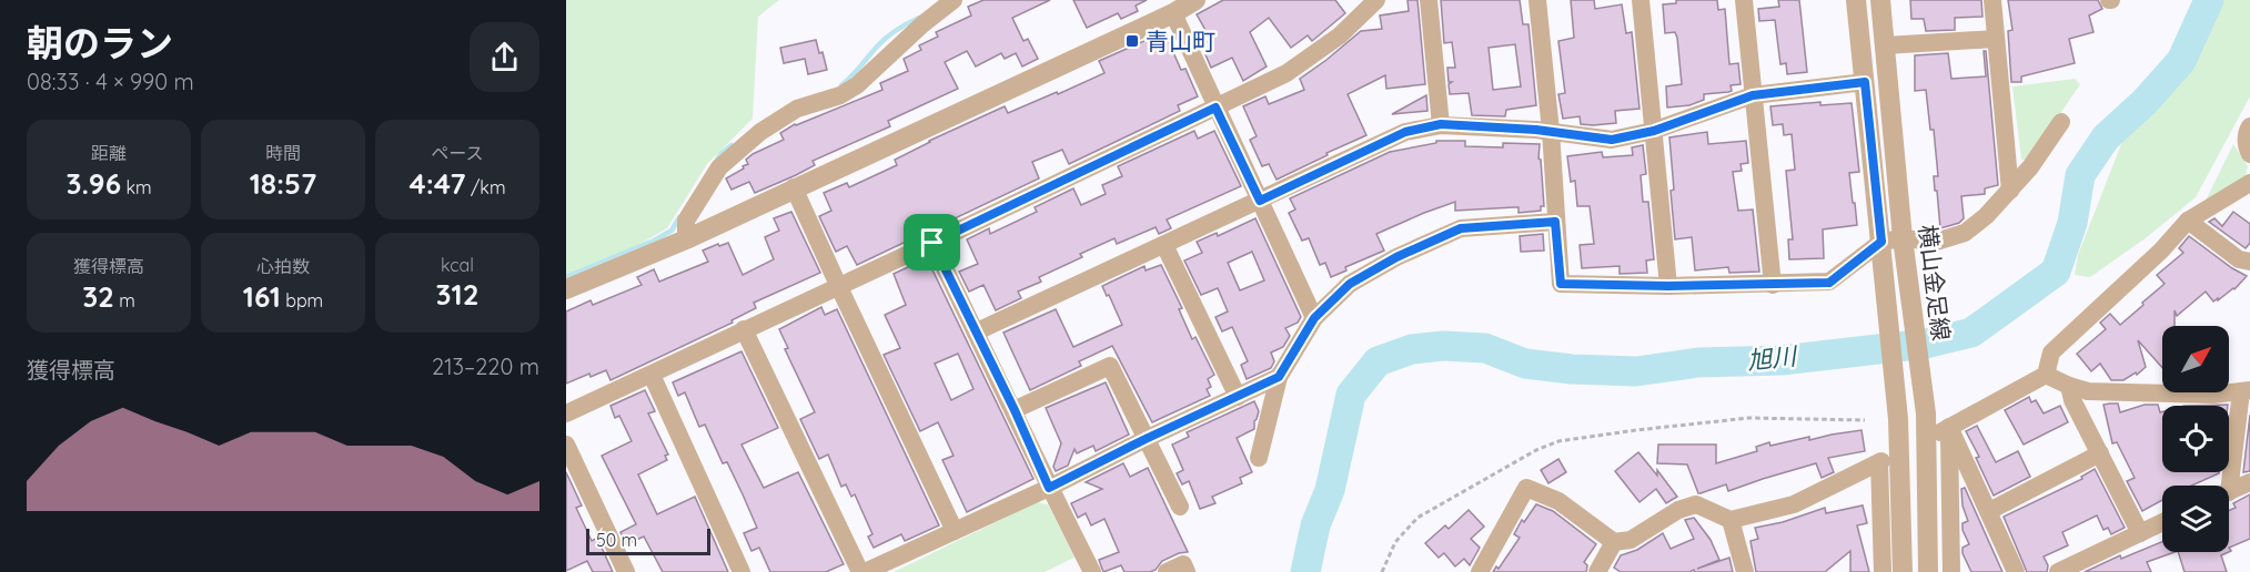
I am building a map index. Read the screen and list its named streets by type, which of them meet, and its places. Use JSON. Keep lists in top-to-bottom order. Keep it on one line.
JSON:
{"streets":{"street":["横山金足線"]},"water":["旭川"],"places":{"transit":["青山町"]},"scale_bar":"50 m","north":"top right","page":{"heading":["朝のラン","08:33 · 4 × 990 m"],"stats":[["距離","3.96 km"],["時間","18:57"],["ペース","4:47 /km"],["獲得標高","32 m"],["心拍数","161 bpm"],["kcal","312"]],"chart":["獲得標高","213–220 m"],"scale":"50 m"}}
